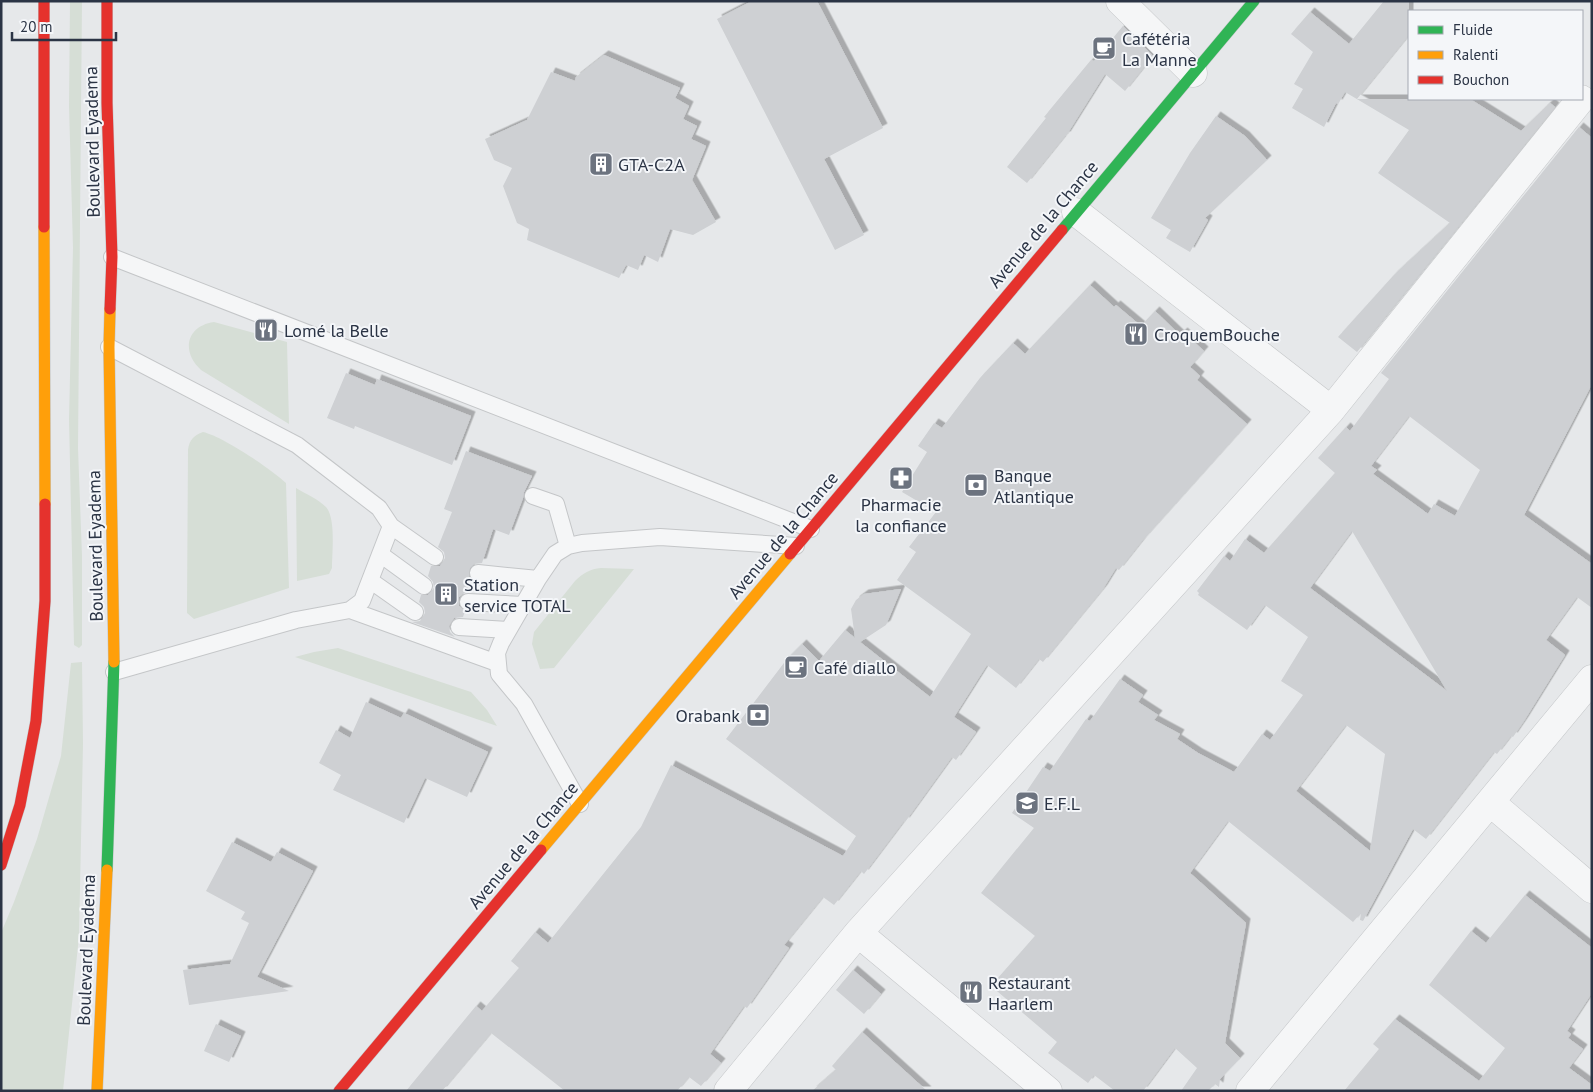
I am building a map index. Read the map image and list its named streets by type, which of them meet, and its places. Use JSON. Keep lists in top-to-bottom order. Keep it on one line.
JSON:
{"streets":{"main road":["Boulevard Eyadema","Avenue de la Chance"]},"places":{"cafe":["Cafétéria La Manne","Café diallo"],"building":["GTA-C2A","Station service TOTAL"],"restaurant":["Lomé la Belle","CroquemBouche","Restaurant Haarlem"],"pharmacy":["Pharmacie la confiance"],"bank":["Banque Atlantique","Orabank"],"school or university":["E.F.L"]},"legend":["Fluide","Ralenti","Bouchon"],"scale_bar":"20 m"}
